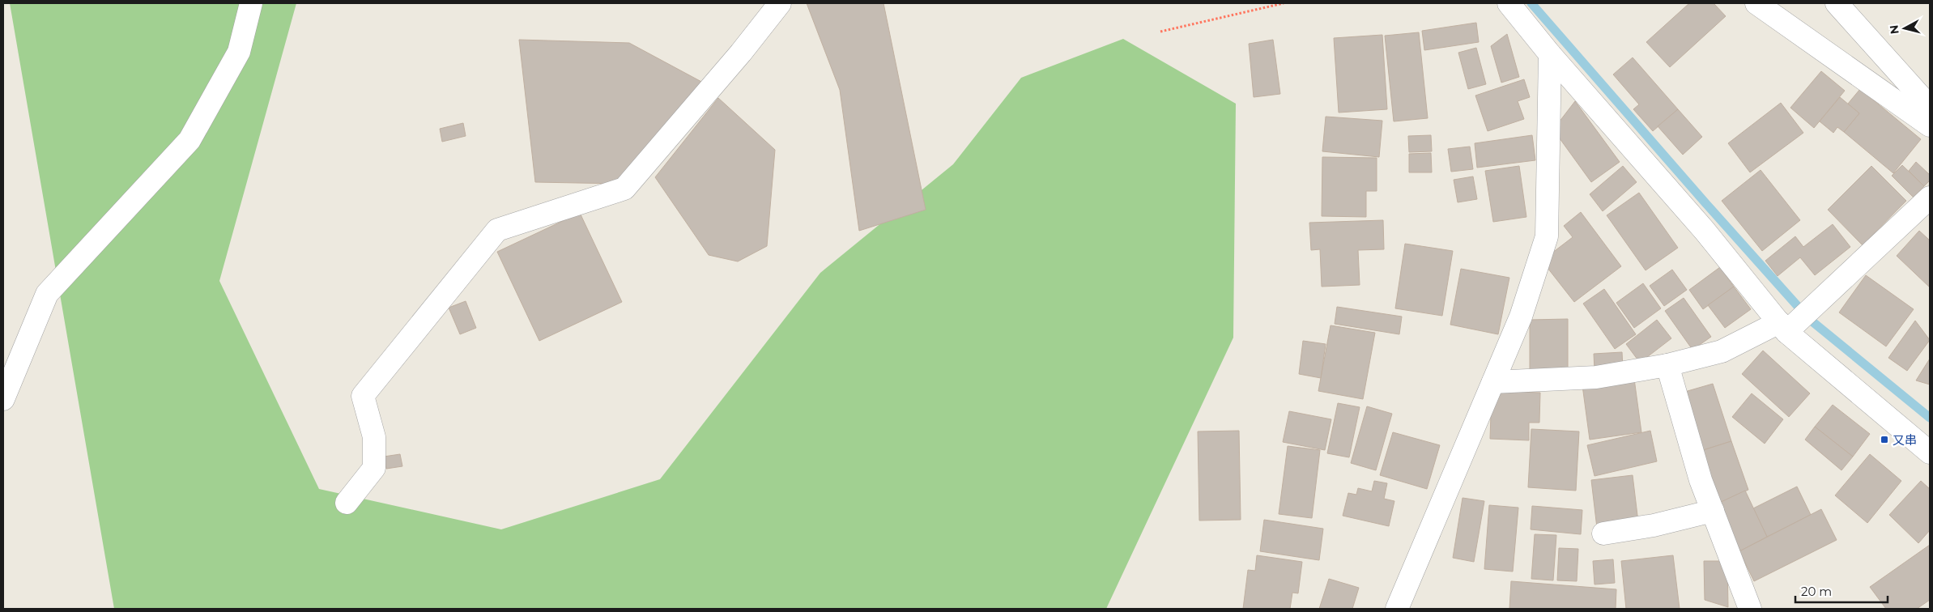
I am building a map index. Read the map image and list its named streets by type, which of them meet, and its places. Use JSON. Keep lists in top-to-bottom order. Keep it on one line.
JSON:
{"places":{"transit":["又串"]},"scale_bar":"20 m","north":"left"}
